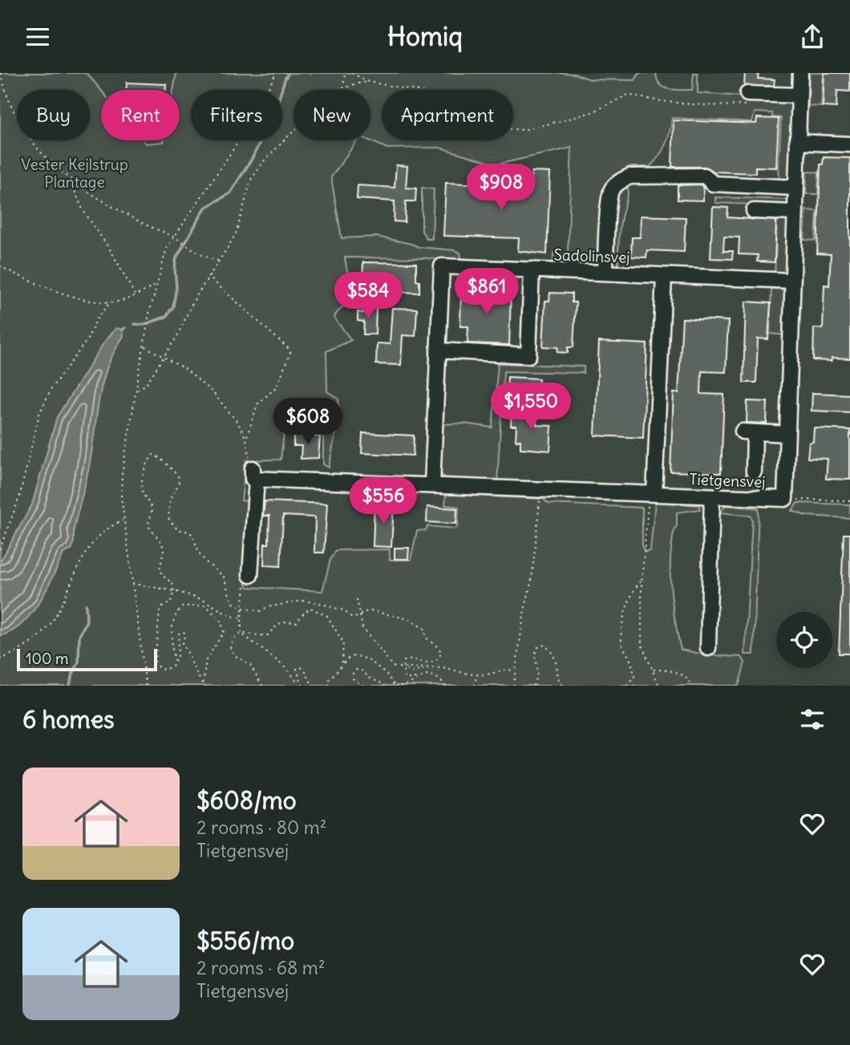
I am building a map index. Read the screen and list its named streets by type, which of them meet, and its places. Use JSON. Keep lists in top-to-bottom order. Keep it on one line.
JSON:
{"streets":{"street":["Sadolinsvej","Tietgensvej"]},"crossings":[["Sadolinsvej","Tietgensvej"]],"parks":["Vester Kejlstrup Plantage"],"scale_bar":"100 m","page":{"header":"Homiq","chip":["Buy","Rent","Filters","New","Apartment"],"price":["$908","$861","$584","$1,550","$608","$556"],"scale":"100 m","heading":"6 homes","list":[{"name":"$608/mo","note":"2 rooms · 80 m² · Tietgensvej"},{"name":"$556/mo","note":"2 rooms · 68 m² · Tietgensvej"}]}}
